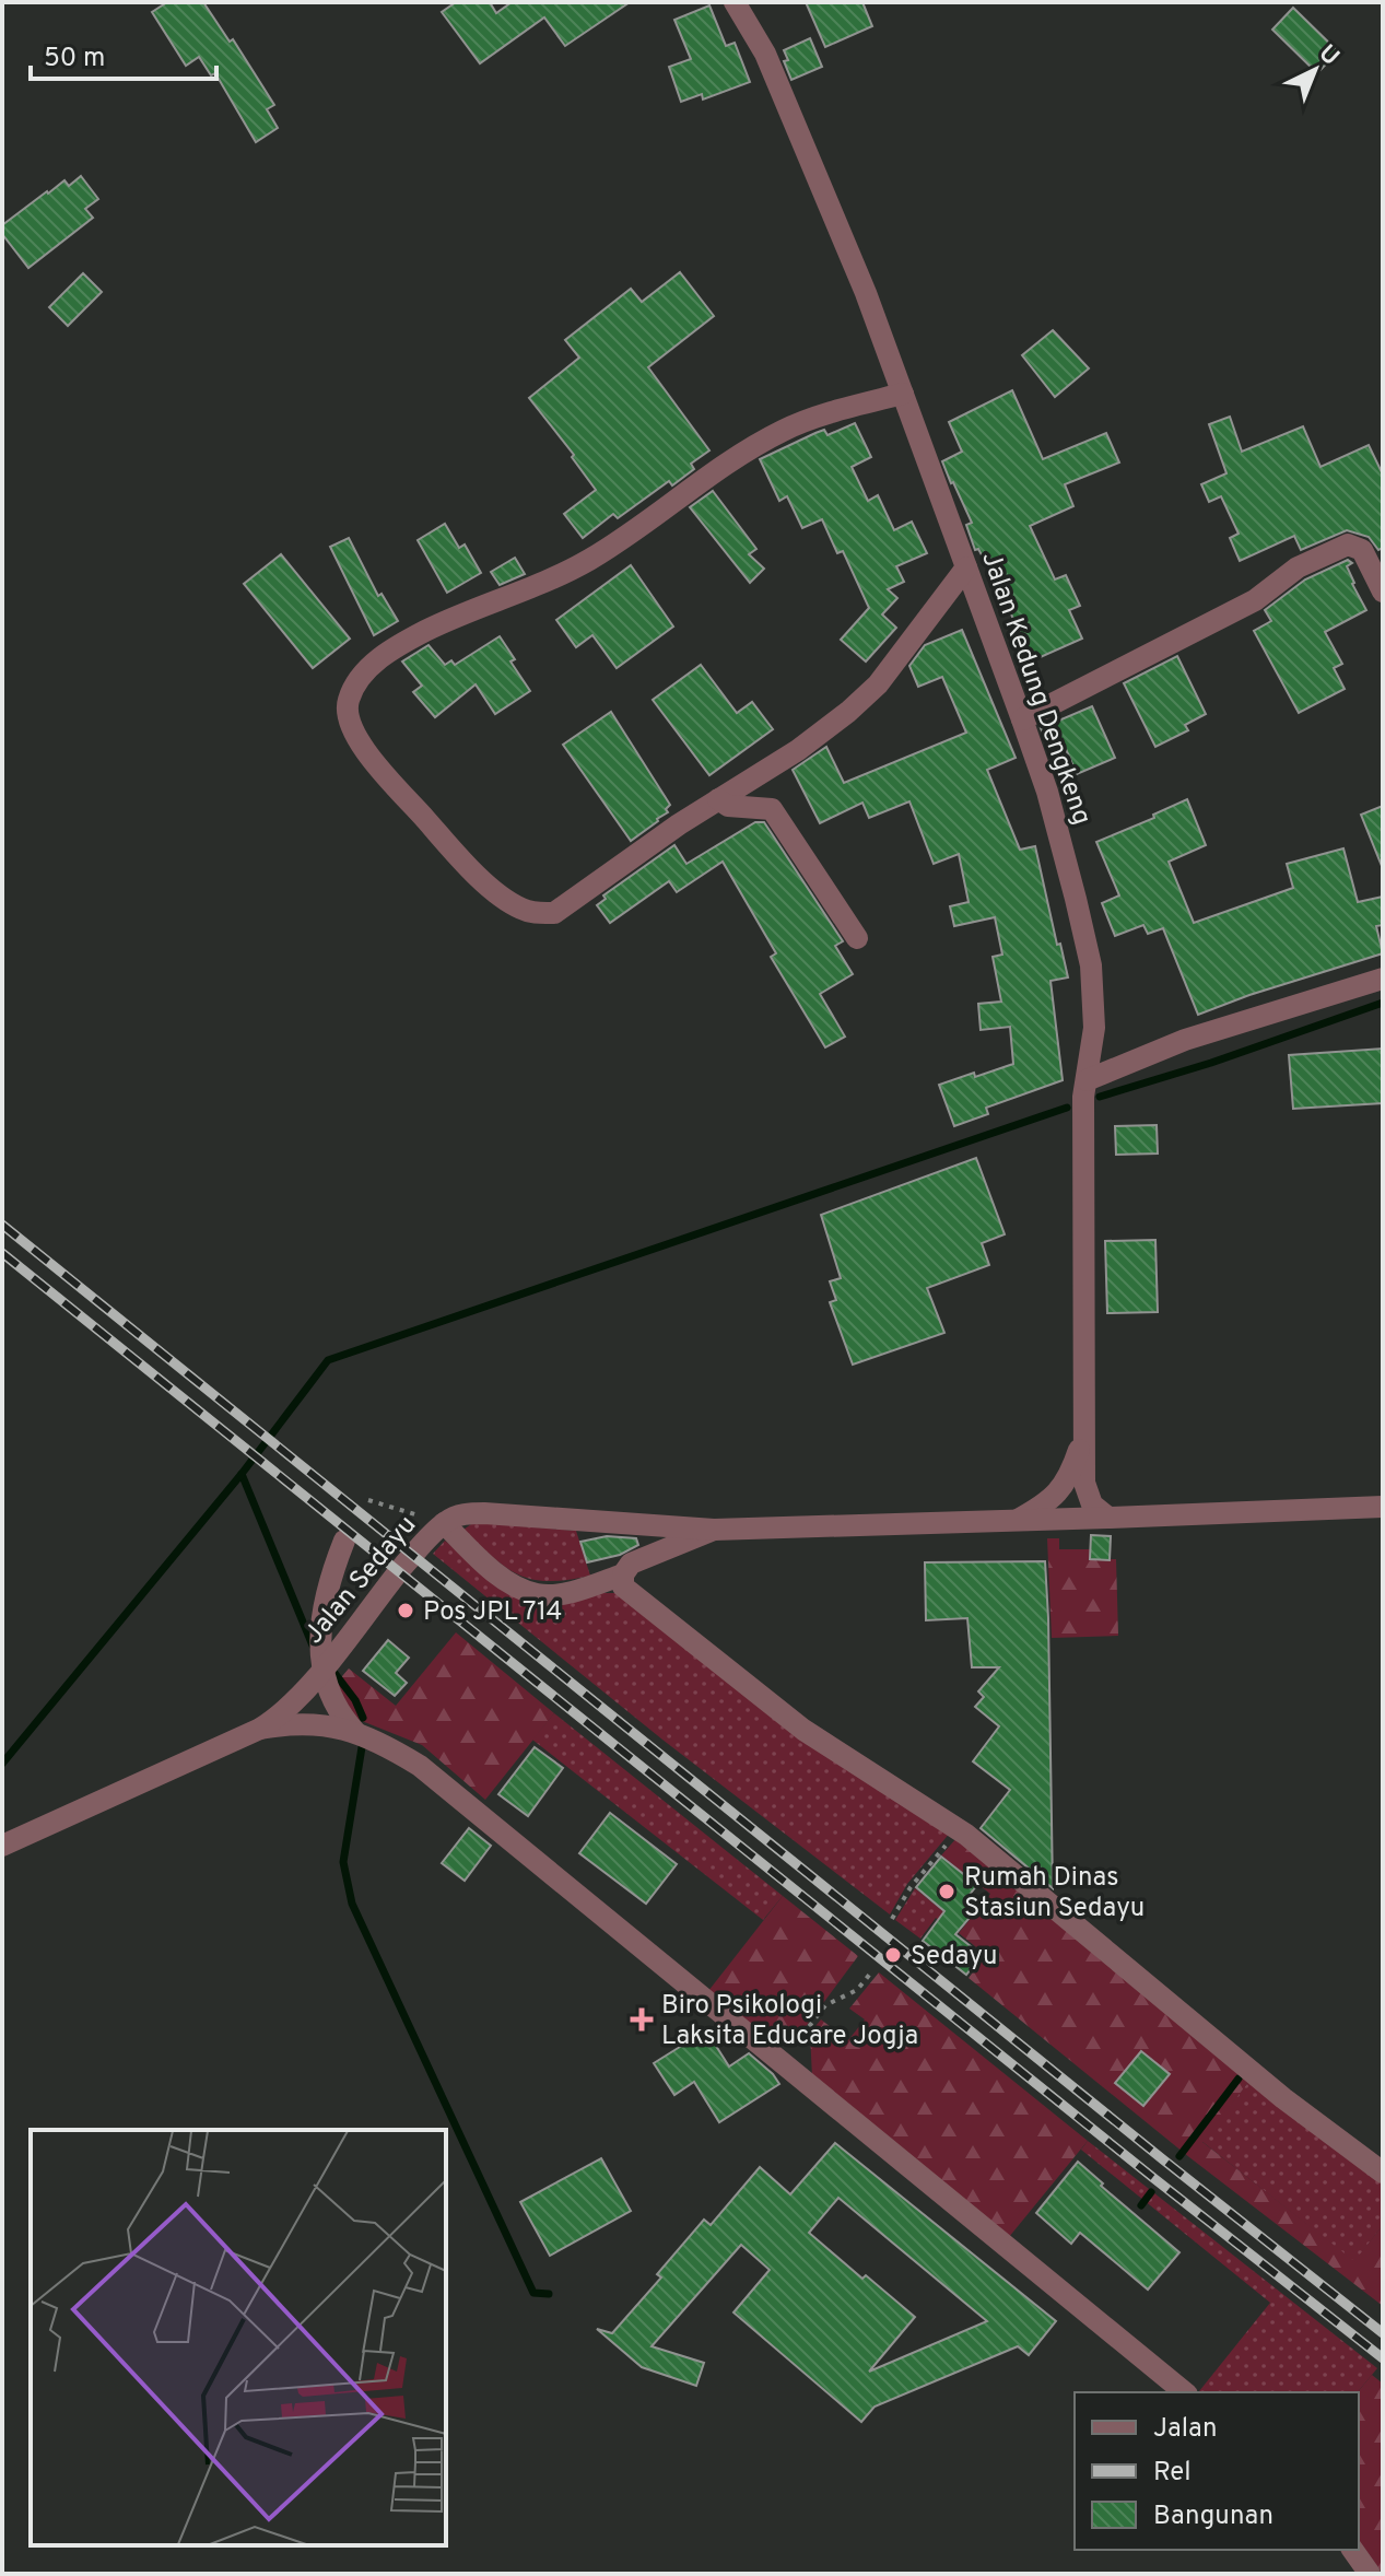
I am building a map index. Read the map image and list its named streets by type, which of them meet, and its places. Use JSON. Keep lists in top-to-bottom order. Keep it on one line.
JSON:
{"streets":{"street":["Jalan Kedung Dengkeng","Jalan Sedayu"]},"crossings":[["Jalan Kedung Dengkeng","Jalan Sedayu"]],"places":{"other":["Pos JPL 714","Rumah Dinas Stasiun Sedayu","Sedayu"],"health":["Biro Psikologi Laksita Educare Jogja"]},"legend":["Jalan","Rel","Bangunan"],"scale_bar":"50 m","north":"top right"}
